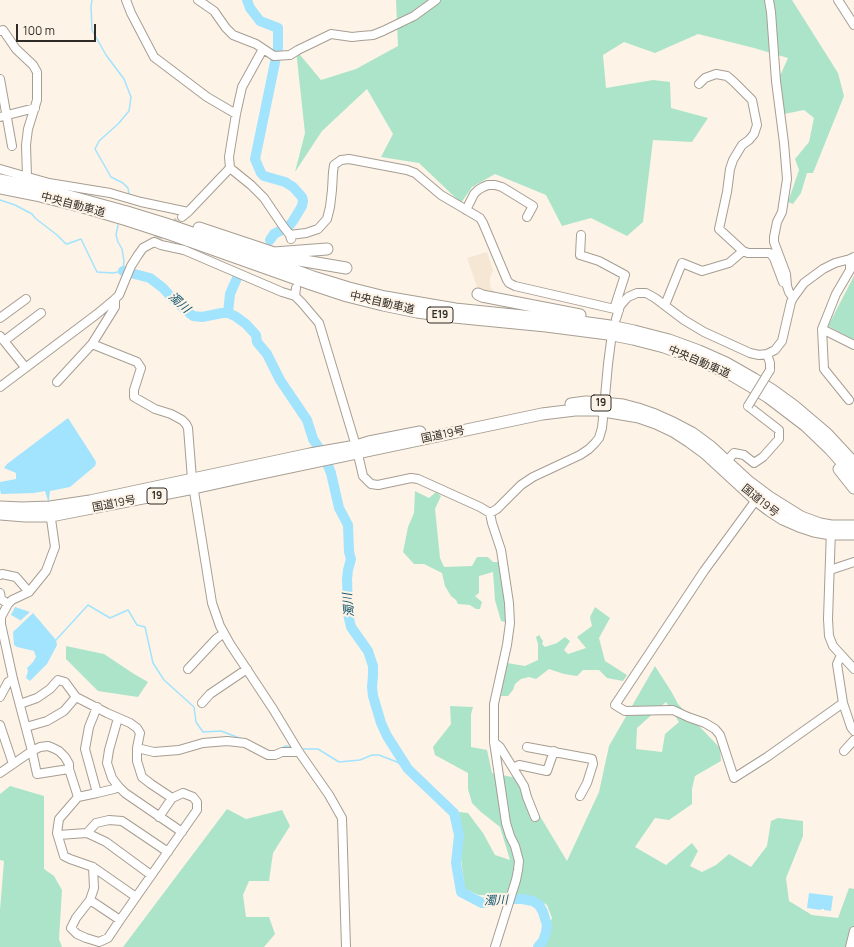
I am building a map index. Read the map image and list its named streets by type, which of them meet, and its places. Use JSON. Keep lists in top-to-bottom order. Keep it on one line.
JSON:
{"streets":{"highway":["中央自動車道","E19","19","国道19号"]},"water":["濁川"],"scale_bar":"100 m"}
